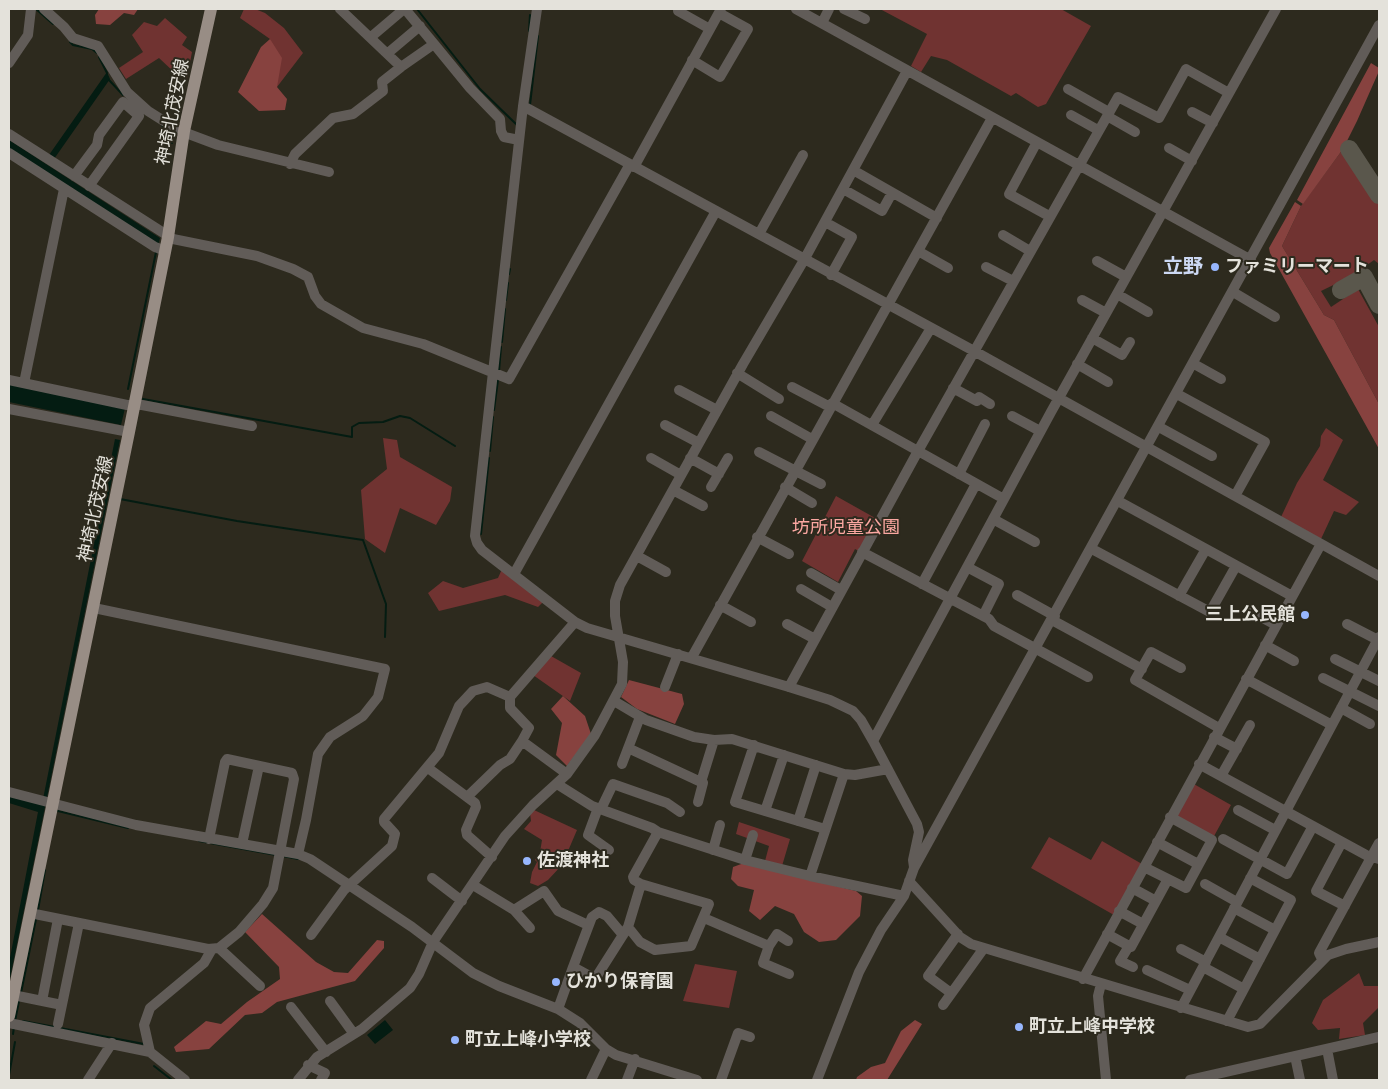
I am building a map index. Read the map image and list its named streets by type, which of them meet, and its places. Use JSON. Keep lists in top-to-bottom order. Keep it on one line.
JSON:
{"streets":{"main road":["神埼北茂安線"]},"districts":["立野"],"parks":["坊所児童公園"],"places":["ファミリーマート","三上公民館","佐渡神社","ひかり保育園","町立上峰中学校","町立上峰小学校"]}
